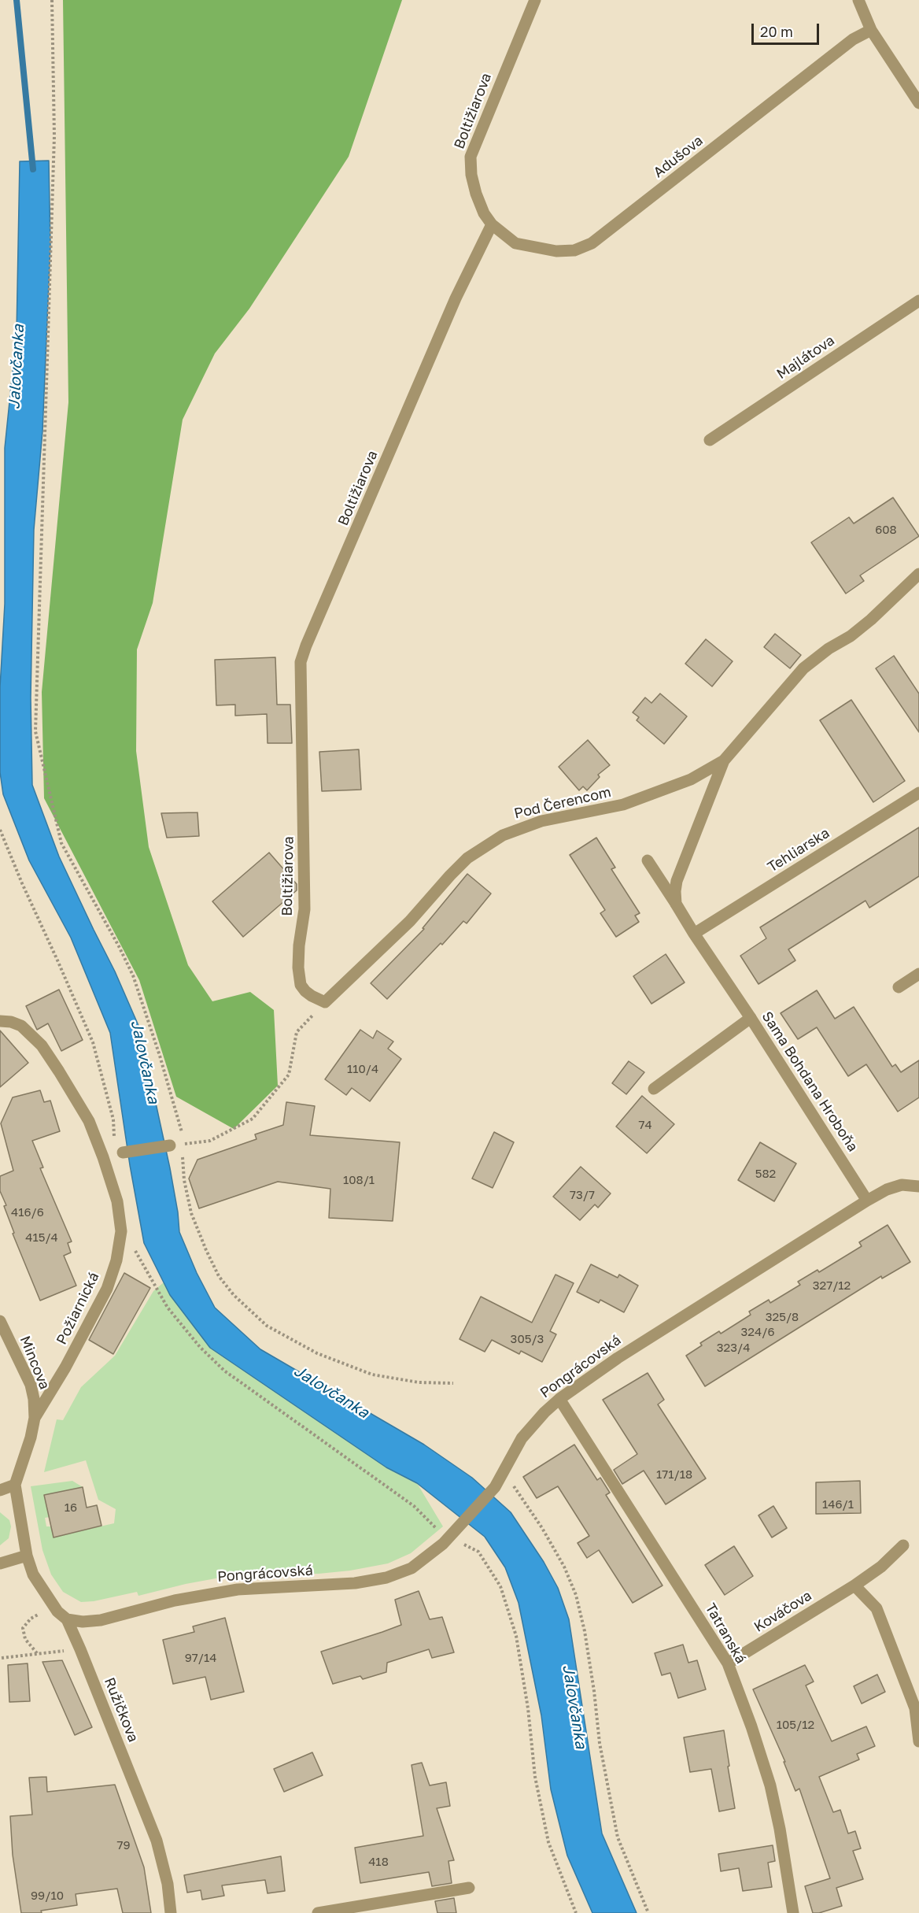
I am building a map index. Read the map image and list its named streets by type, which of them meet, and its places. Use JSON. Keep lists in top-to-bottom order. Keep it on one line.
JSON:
{"streets":{"street":["Boltižiarova","Adušova","Majlátova","Pod Čerencom","Tehliarska","Sama Bohdana Hroboňa","Požiarnická","Mincova","Pongrácovská","Kováčova","Tatranská","Ružičkova"]},"crossings":[["Boltižiarova","Adušova"],["Boltižiarova","Pod Čerencom"],["Tehliarska","Sama Bohdana Hroboňa"],["Sama Bohdana Hroboňa","Pongrácovská"],["Požiarnická","Mincova"],["Požiarnická","Ružičkova"],["Pongrácovská","Tatranská"],["Pongrácovská","Ružičkova"],["Kováčova","Tatranská"]],"water":["Jalovčanka"],"house_numbers":["608","110/4","74","582","108/1","73/7","416/6","415/4","327/12","325/8","324/6","305/3","323/4","171/18","146/1","16","97/14","105/12","79","418","99/10"],"scale_bar":"20 m"}
